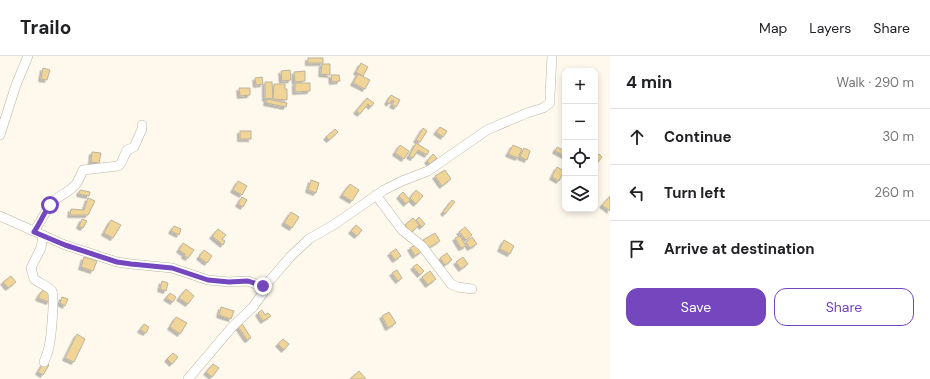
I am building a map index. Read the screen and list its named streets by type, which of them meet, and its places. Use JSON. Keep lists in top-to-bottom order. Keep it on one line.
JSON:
{"page":{"header":"Trailo","nav":["Map","Layers","Share"],"heading":["4 min","Walk · 290 m"],"map_buttons":["+","−"],"list":[["Continue","30 m"],["Turn left","260 m"],"Arrive at destination"],"buttons":["Save","Share"]}}
